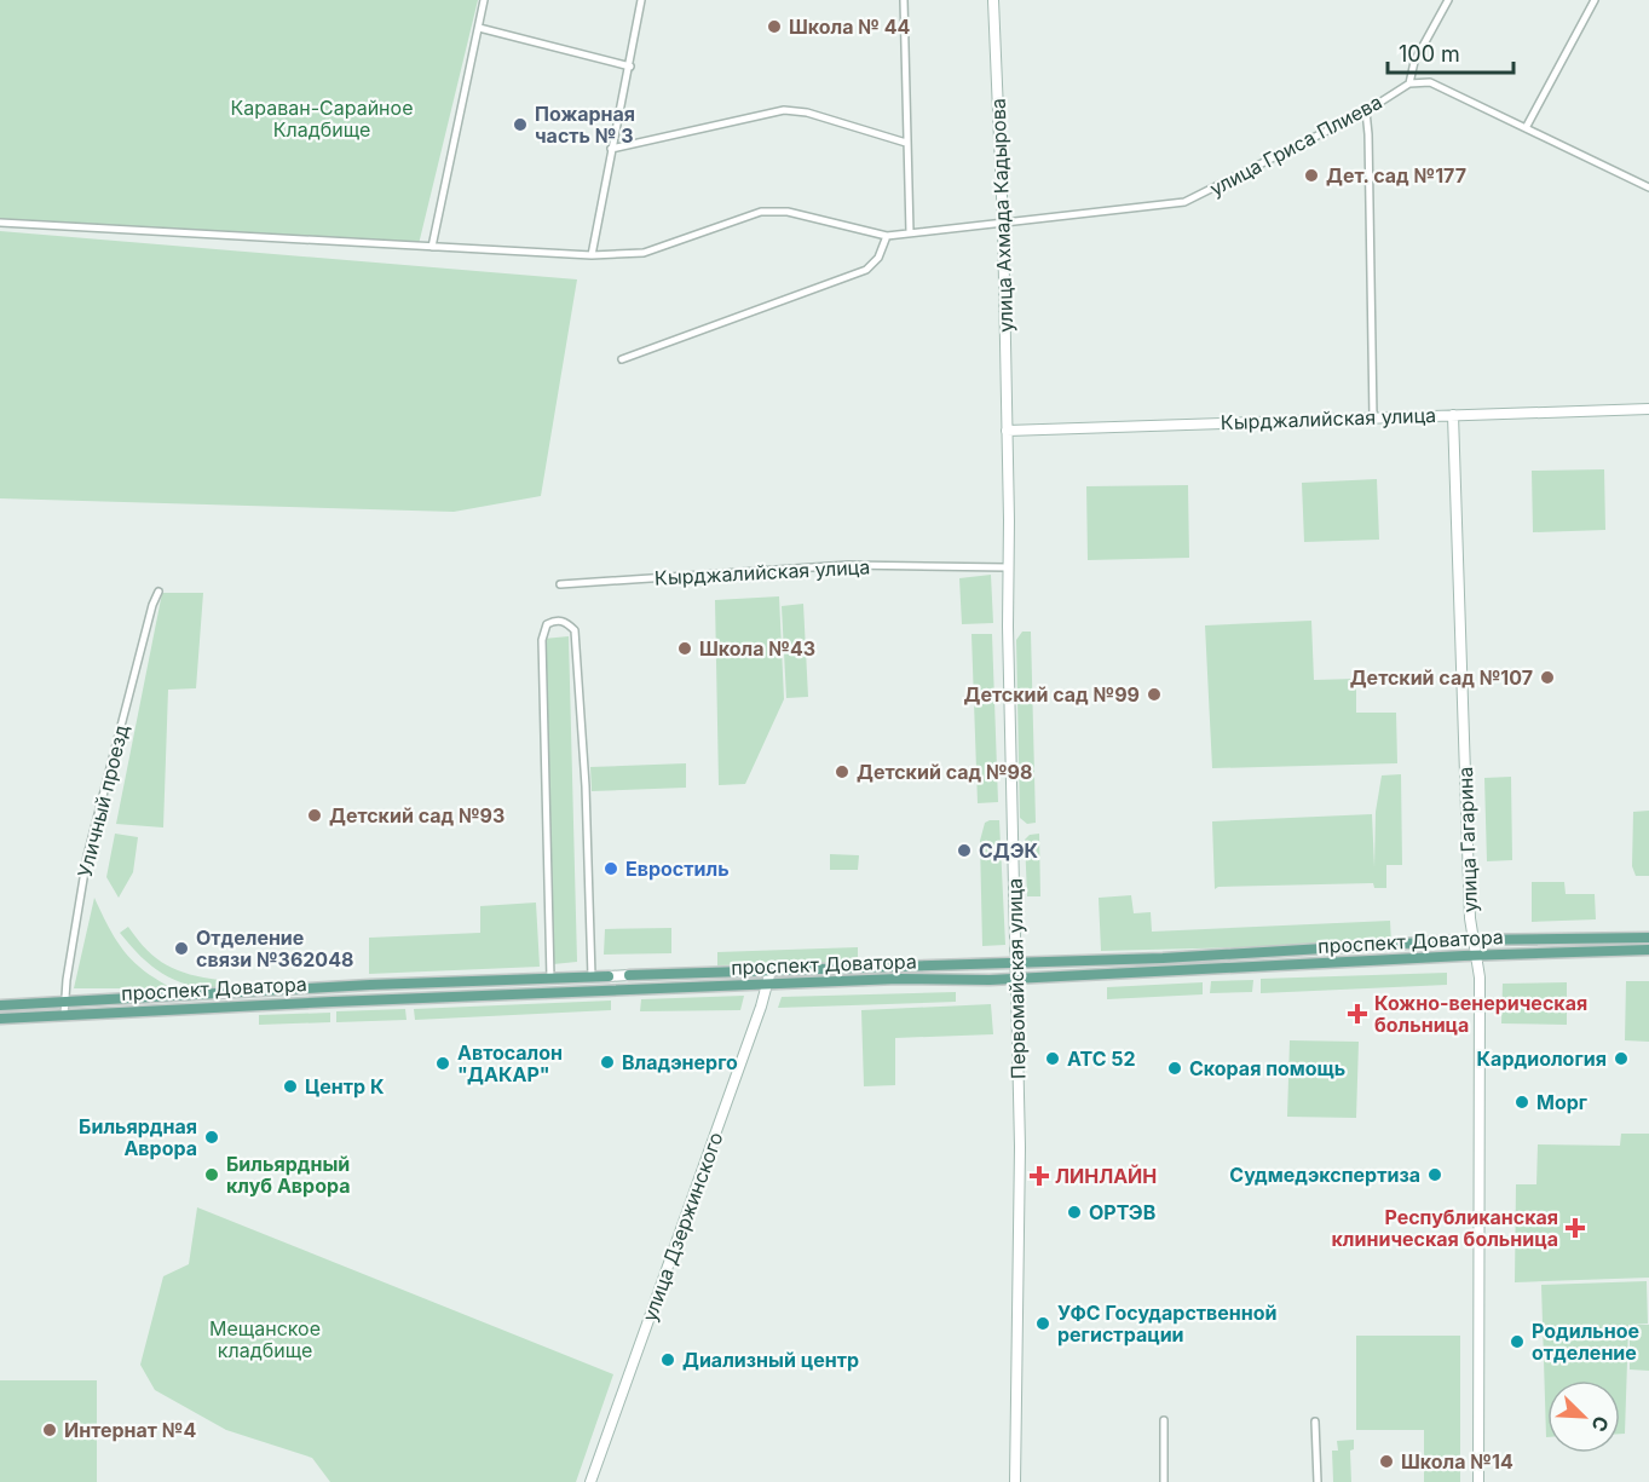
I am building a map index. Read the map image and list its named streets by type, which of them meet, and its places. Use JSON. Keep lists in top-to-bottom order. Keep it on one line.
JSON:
{"streets":{"main road":["проспект Доватора"],"street":["улица Гриса Плиева","улица Ахмада Кадырова","Кырджалийская улица","Уличный проезд","улица Гагарина","Первомайская улица","улица Дзержинского"]},"crossings":[["улица Гриса Плиева","улица Ахмада Кадырова"],["улица Ахмада Кадырова","Кырджалийская улица"],["улица Ахмада Кадырова","Первомайская улица"],["Кырджалийская улица","улица Гагарина"],["Кырджалийская улица","Первомайская улица"],["Уличный проезд","проспект Доватора"],["улица Гагарина","проспект Доватора"],["проспект Доватора","Первомайская улица"],["проспект Доватора","улица Дзержинского"]],"parks":["Караван-Сарайное Кладбище","Мещанское кладбище"],"places":{"other":["Школа № 44","Пожарная часть № 3","Дет. сад №177","Школа №43","Детский сад №107","Детский сад №99","Детский сад №98","Детский сад №93","СДЭК","Евростиль","Отделение связи №362048","АТС 52","Кардиология","Владэнерго","Автосалон \"ДАКАР\"","Скорая помощь","Центр К","Морг","Бильярдная Аврора","Бильярдный клуб Аврора","Судмедэкспертиза","ОРТЭВ","УФС Государственной регистрации","Родильное отделение","Диализный центр","Интернат №4","Школа №14"],"health":["Кожно-венерическая больница","ЛИНЛАЙН","Республиканская клиническая больница"]},"scale_bar":"100 m","north":"bottom right"}
